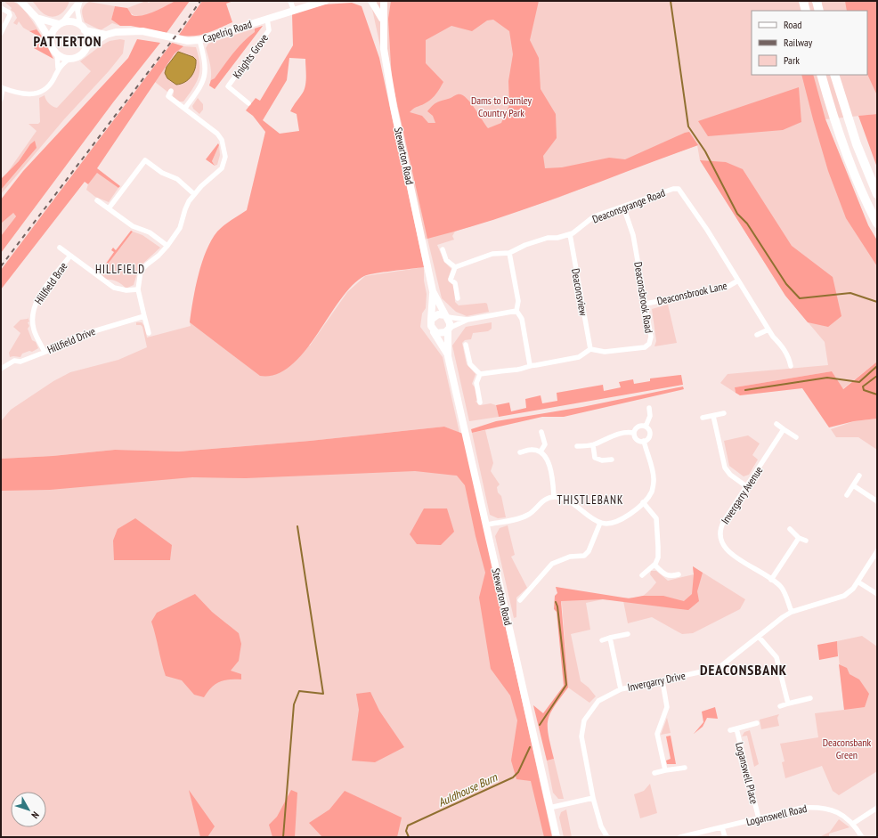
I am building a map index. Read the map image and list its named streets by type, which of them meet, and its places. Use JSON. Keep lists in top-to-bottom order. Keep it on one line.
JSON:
{"streets":{"main road":["Capelrig Road","Stewarton Road"],"street":["Knights Grove","Deaconsgrange Road","Hillfield Brae","Deaconsview","Deaconsbrook Lane","Deaconsbrook Road","Hillfield Drive","Invergarry Avenue","Invergarry Drive","Loganswell Place","Loganswell Road"]},"crossings":[["Capelrig Road","Knights Grove"],["Deaconsgrange Road","Deaconsview"],["Deaconsgrange Road","Deaconsbrook Lane"],["Deaconsgrange Road","Deaconsbrook Road"],["Hillfield Brae","Hillfield Drive"],["Deaconsview","Deaconsbrook Road"],["Deaconsbrook Lane","Deaconsbrook Road"],["Invergarry Avenue","Invergarry Drive"],["Loganswell Place","Loganswell Road"]],"districts":["PATTERTON","HILLFIELD","THISTLEBANK","DEACONSBANK"],"water":["Auldhouse Burn"],"parks":["Dams to Darnley Country Park","Deaconsbank Green"],"legend":["Road","Railway","Park"],"north":"bottom right"}
